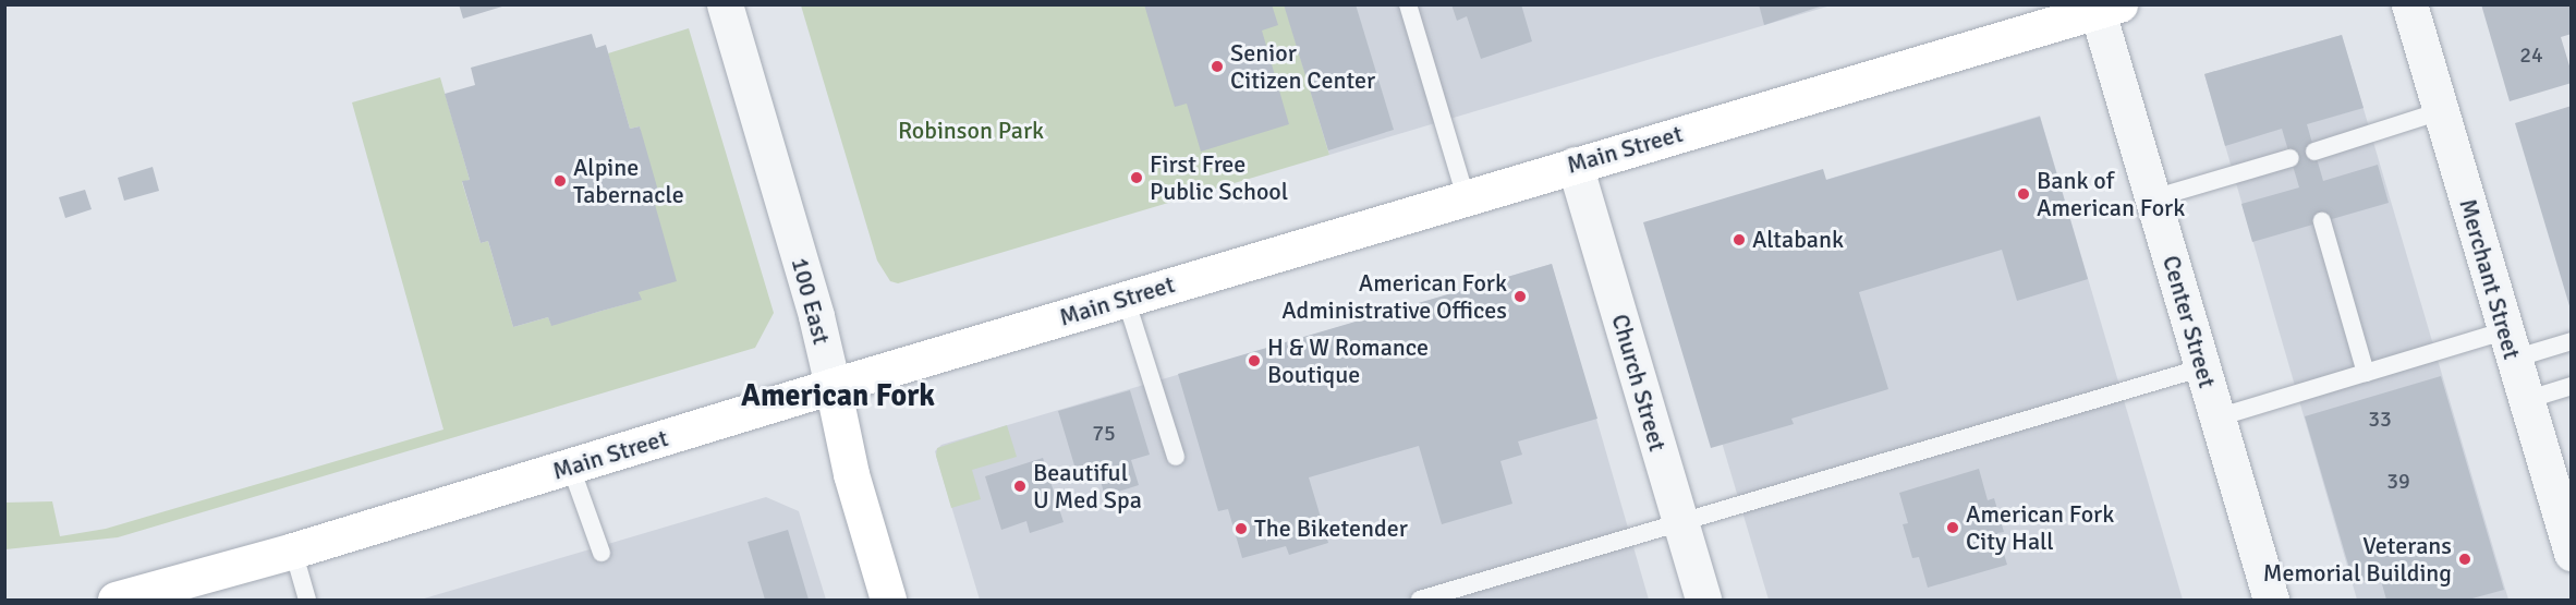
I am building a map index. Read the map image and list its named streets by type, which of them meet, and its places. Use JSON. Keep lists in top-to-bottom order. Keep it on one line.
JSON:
{"streets":{"main road":["Main Street","100 East"],"street":["Merchant Street","Center Street","Church Street"]},"crossings":[["Main Street","100 East"],["Main Street","Center Street"],["Main Street","Church Street"]],"districts":["American Fork"],"parks":["Robinson Park"],"places":["Senior Citizen Center","First Free Public School","Alpine Tabernacle","Bank of American Fork","Altabank","American Fork Administrative Offices","H & W Romance Boutique","Beautiful U Med Spa","American Fork City Hall","The Biketender","Veterans Memorial Building"],"house_numbers":["24","33","75","39"]}
